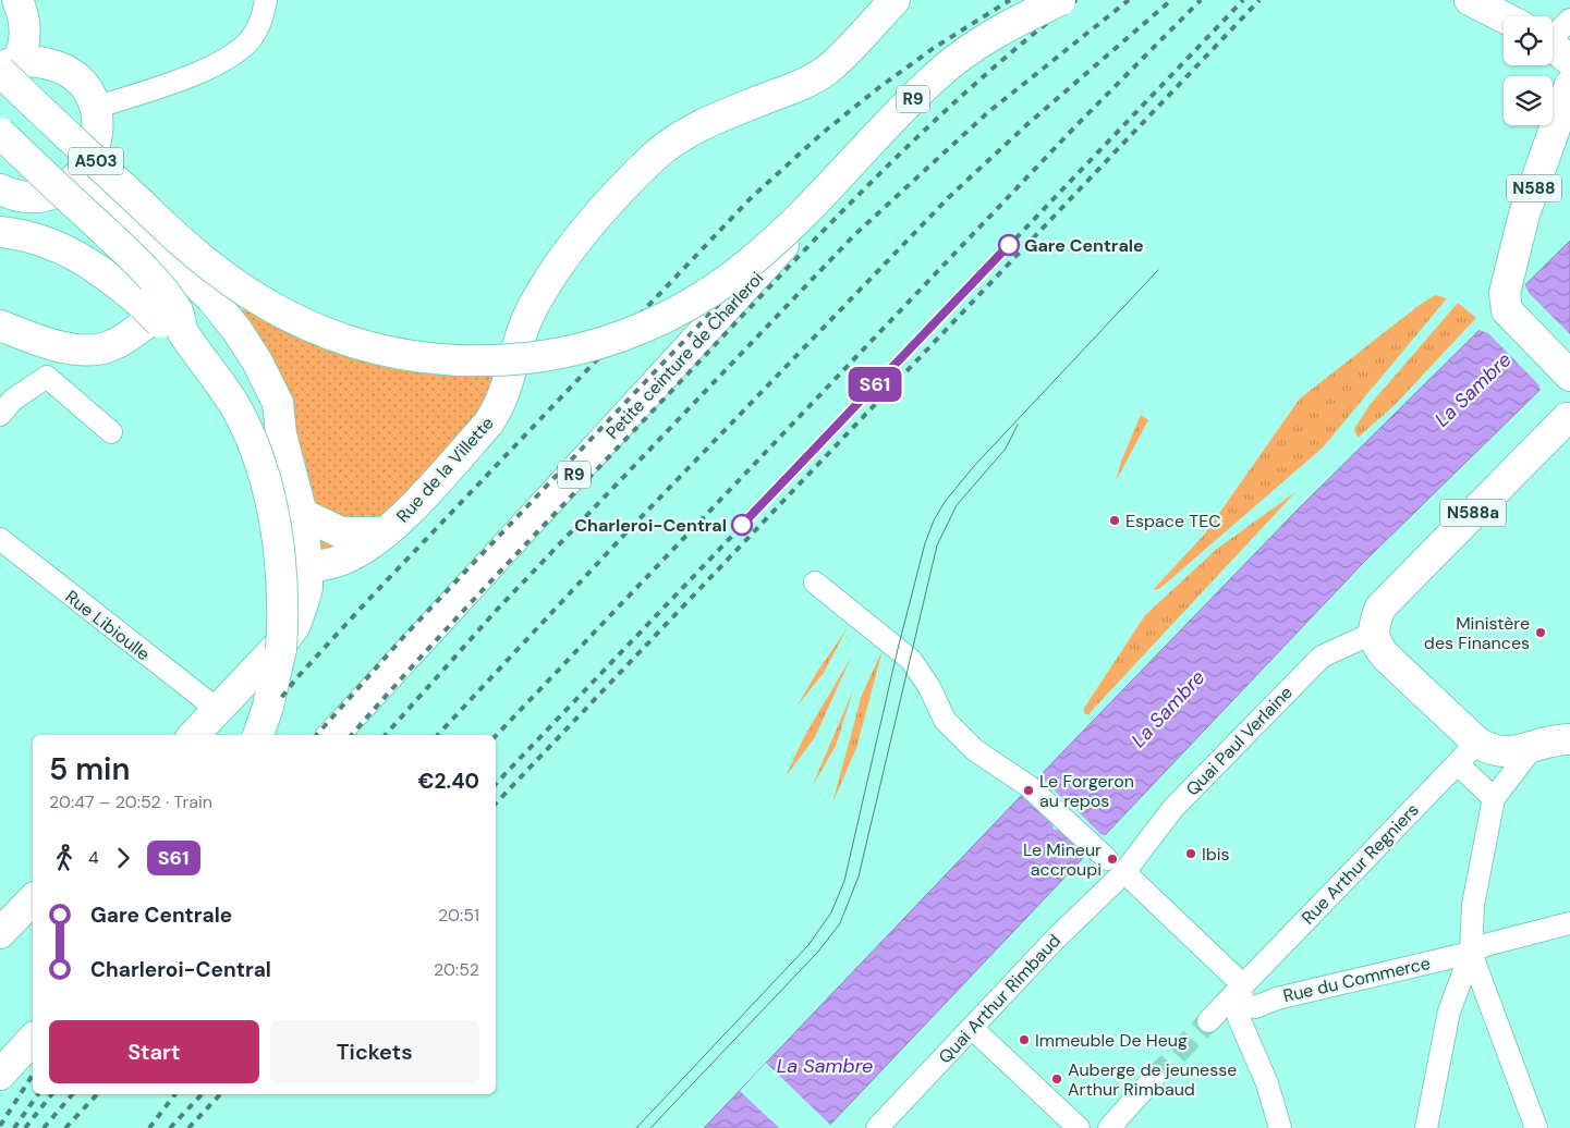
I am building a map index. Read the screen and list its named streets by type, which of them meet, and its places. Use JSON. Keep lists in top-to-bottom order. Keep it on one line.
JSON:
{"streets":{"main road":["R9","A503","N588","Petite ceinture de Charleroi","Rue de la Villette","N588a","Quai Paul Verlaine"],"street":["Rue Libioulle","Rue Arthur Regniers","Rue du Commerce","Quai Arthur Rimbaud"]},"crossings":[["A503","Petite ceinture de Charleroi"],["N588a","Quai Paul Verlaine"],["Quai Paul Verlaine","Quai Arthur Rimbaud"],["Rue Arthur Regniers","Rue du Commerce"]],"water":["La Sambre"],"places":["Gare Centrale","Espace TEC","Charleroi-Central","Ministère des Finances","Le Forgeron au repos","Ibis","Le Mineur accroupi","Immeuble De Heug","Auberge de jeunesse Arthur Rimbaud"],"page":{"on_map":"S61","heading":["5 min","20:47 – 20:52 · Train","€2.40"],"legs":["4","S61"],"list":[{"name":"Gare Centrale","value":"20:51"},{"name":"Charleroi-Central","value":"20:52"}],"buttons":["Start","Tickets"]}}
